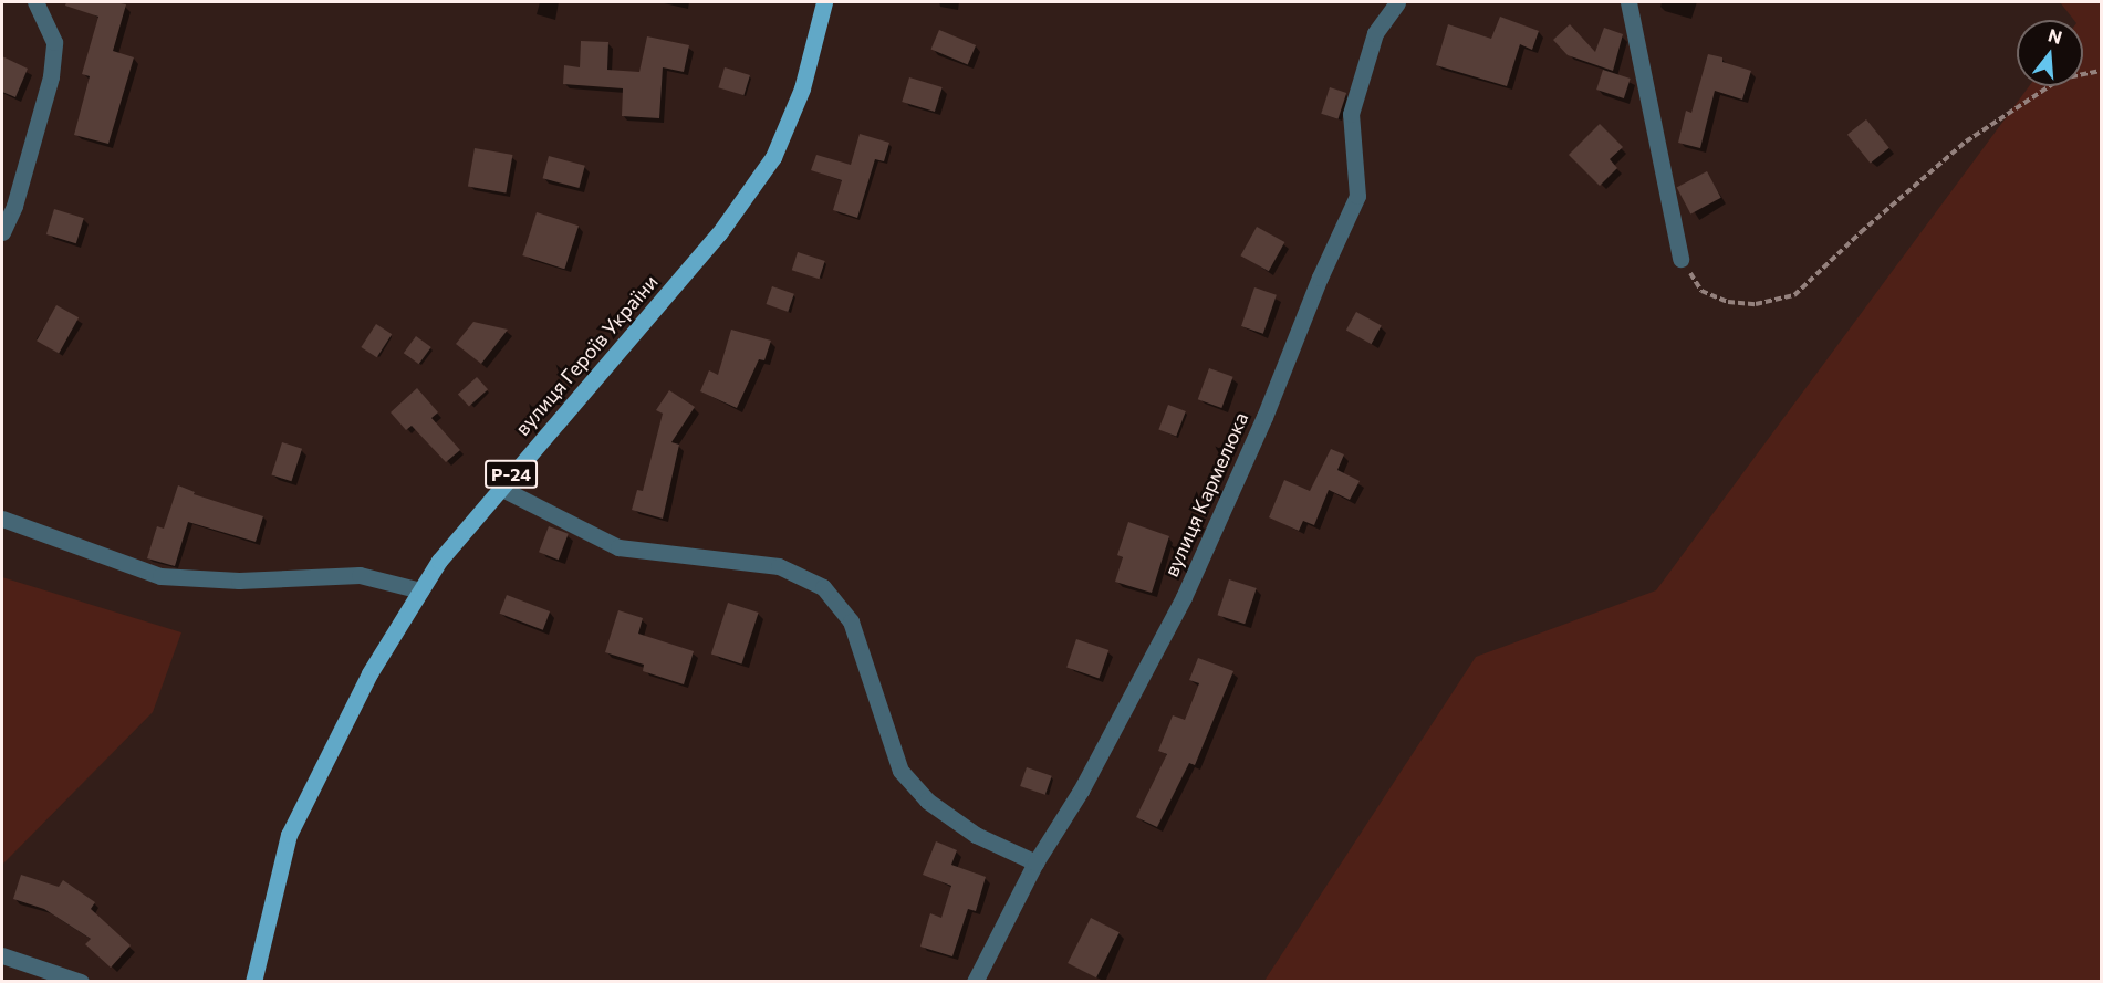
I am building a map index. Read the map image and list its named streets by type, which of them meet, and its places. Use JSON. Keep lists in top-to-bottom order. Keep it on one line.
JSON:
{"streets":{"main road":["вулиця Героїв України","Р-24"],"street":["вулиця Кармелюка"]},"north":"top"}
